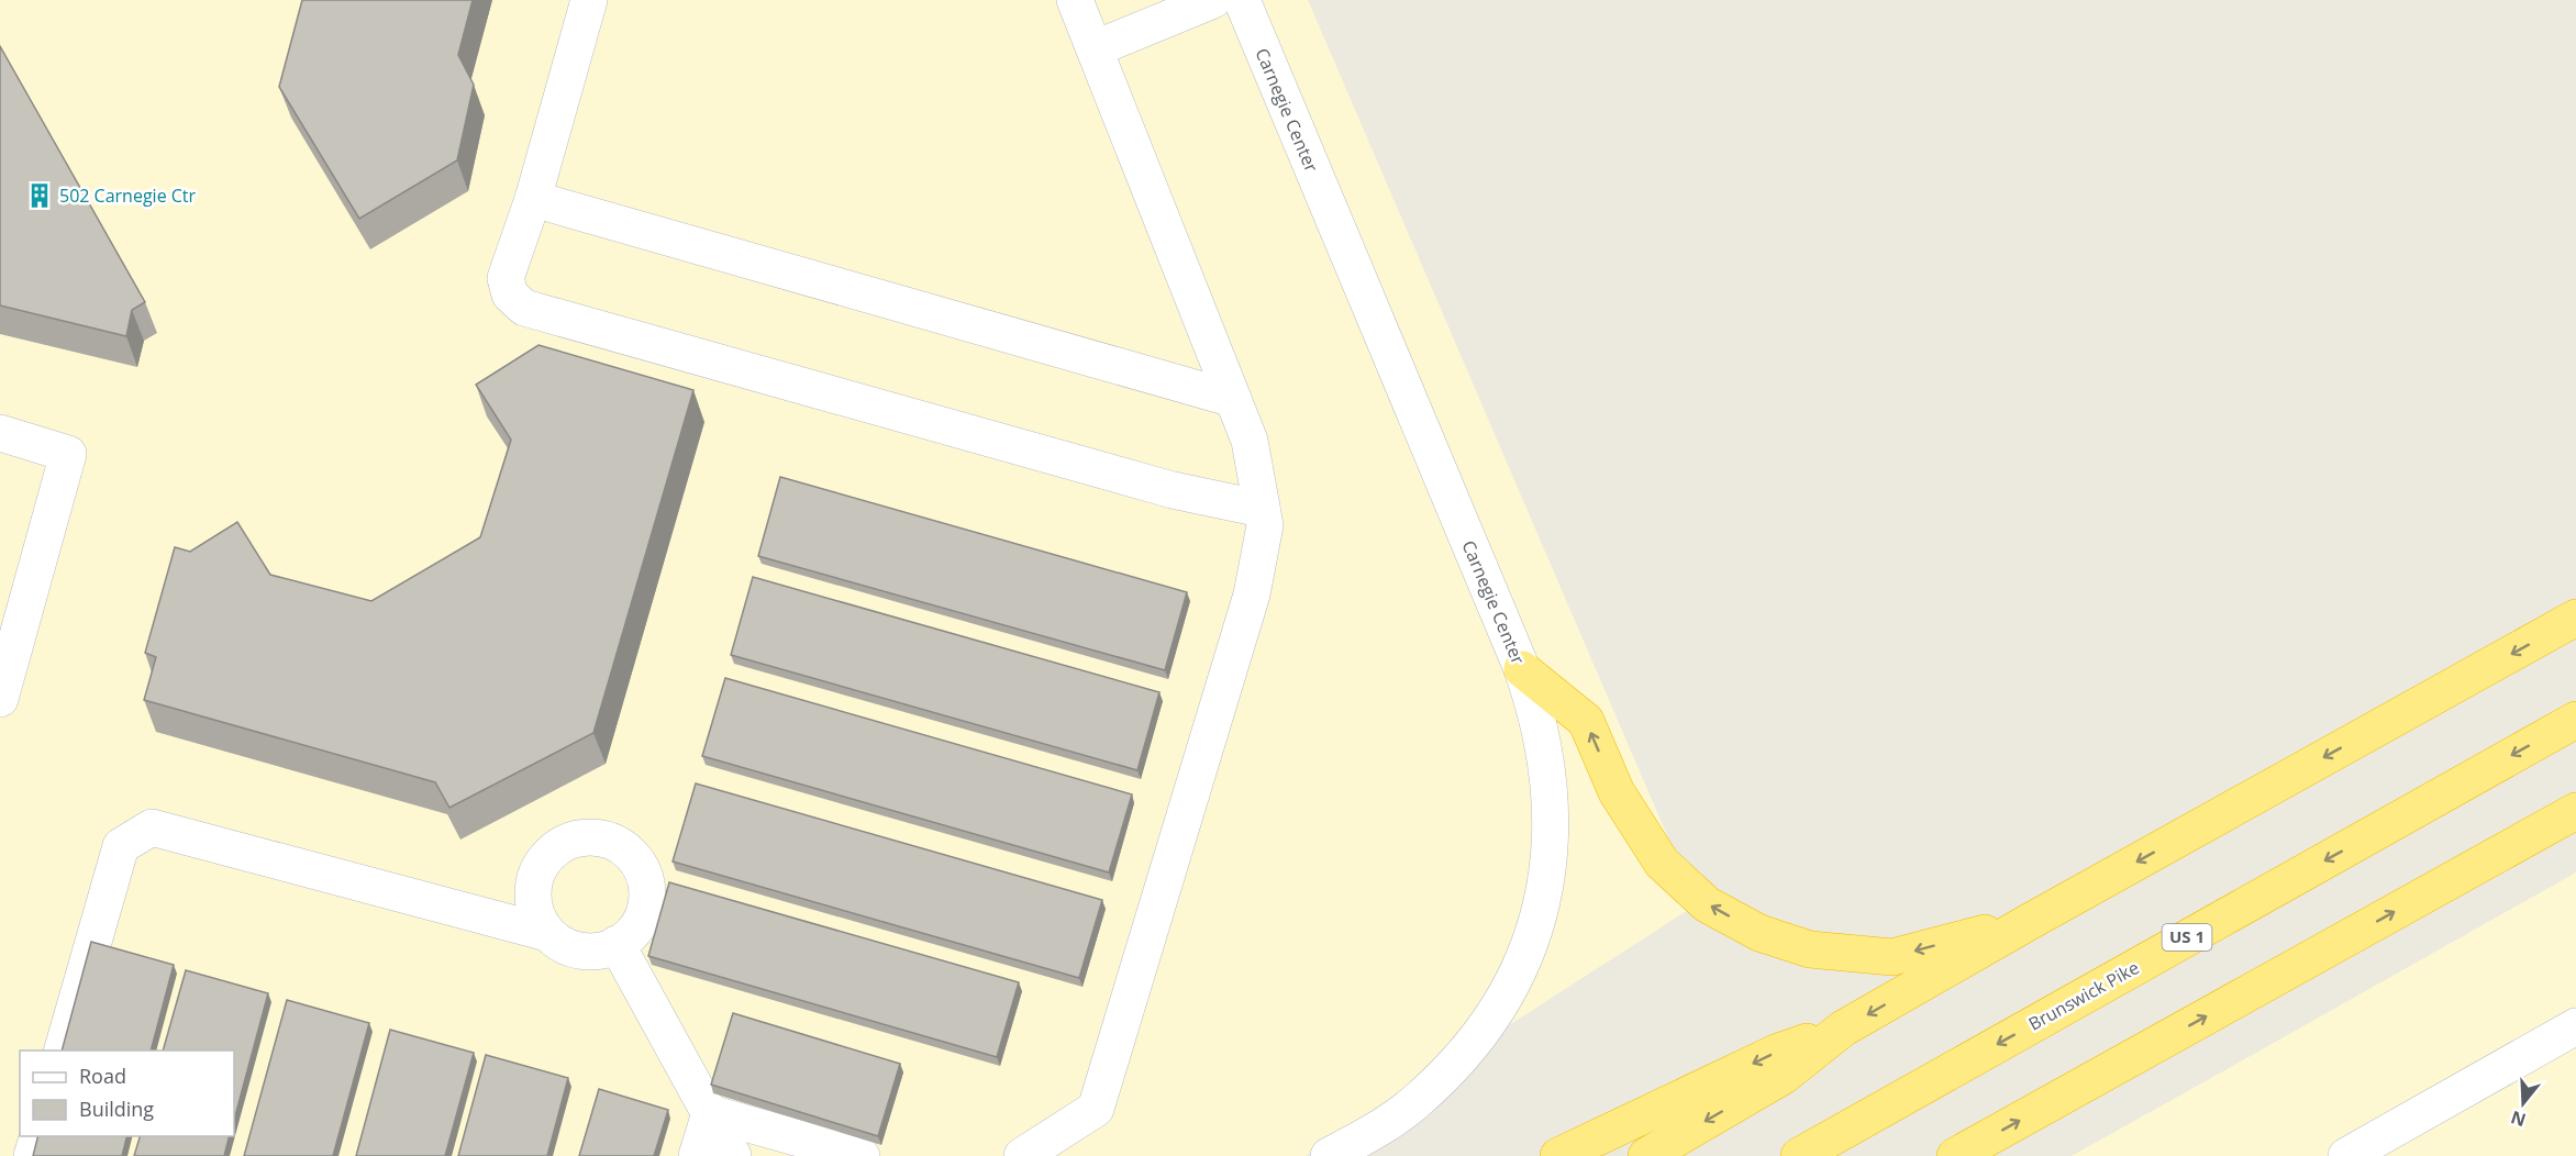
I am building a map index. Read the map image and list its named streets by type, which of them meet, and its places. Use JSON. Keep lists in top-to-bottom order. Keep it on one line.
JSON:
{"streets":{"highway":["US 1","Brunswick Pike"],"street":["Carnegie Center"]},"places":{"building":["502 Carnegie Ctr"]},"legend":["Road","Building"],"north":"bottom"}
